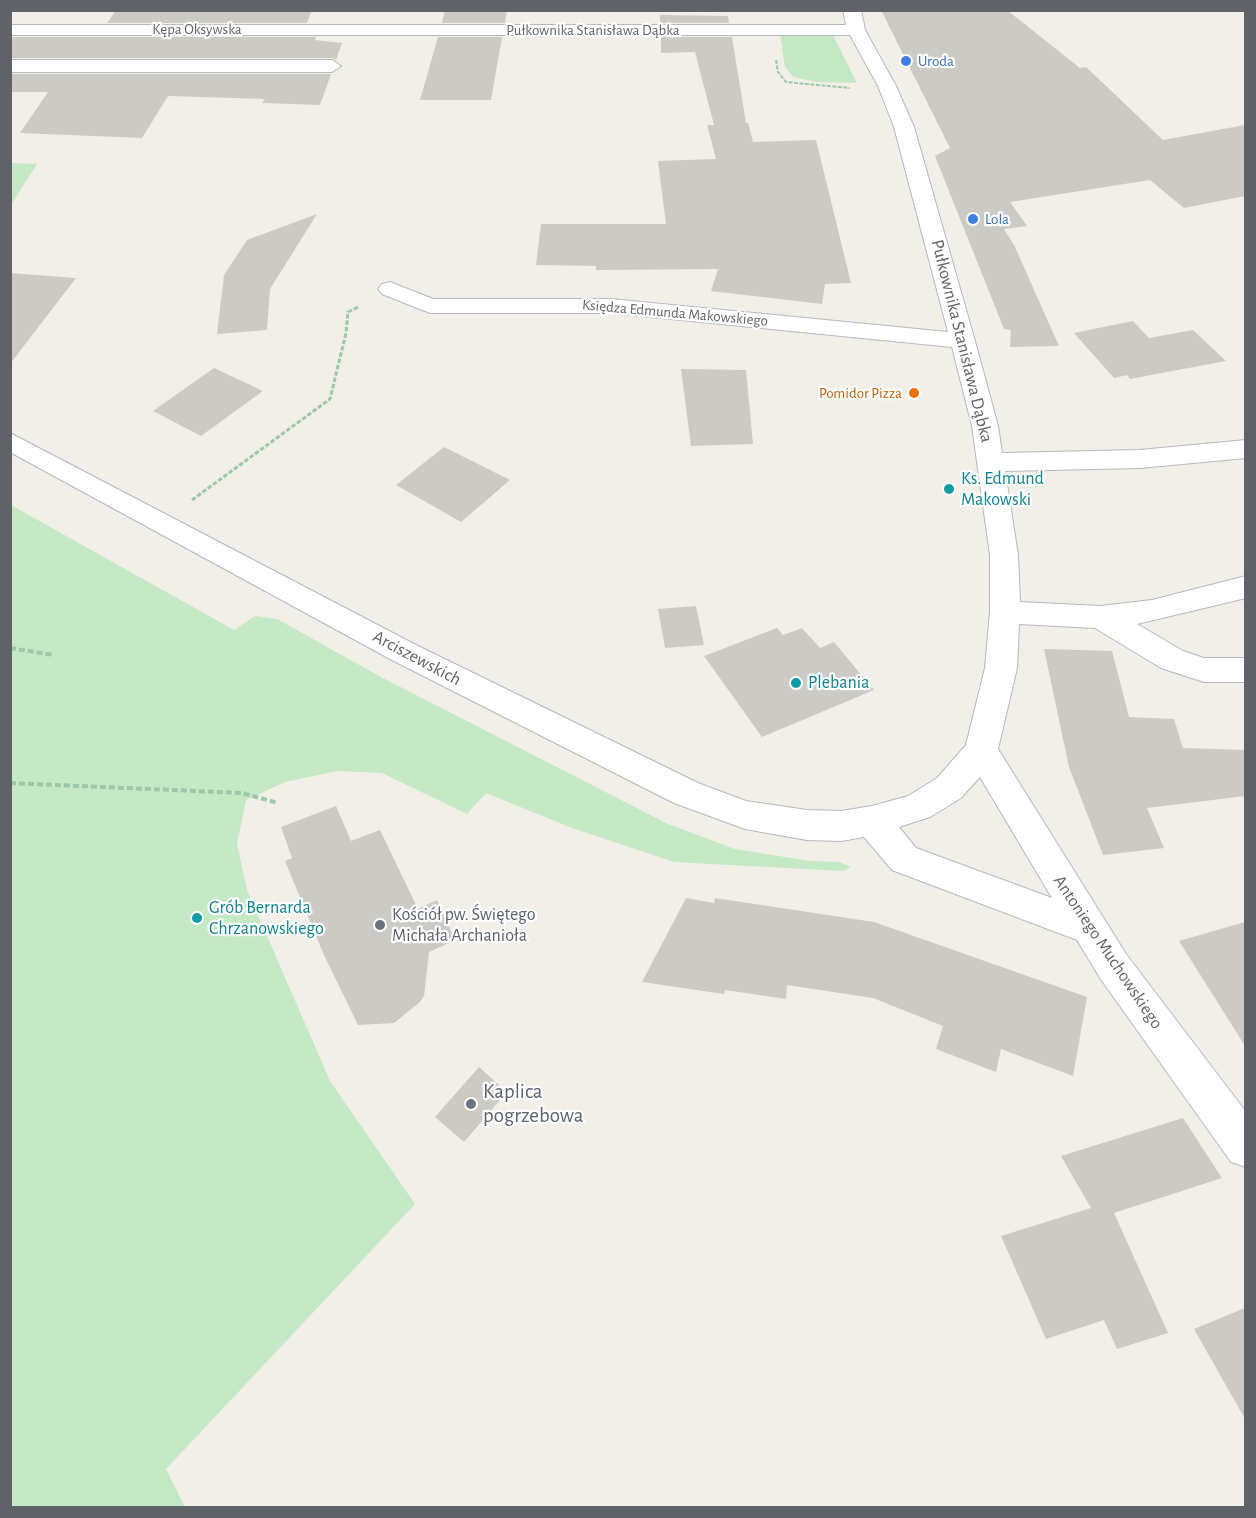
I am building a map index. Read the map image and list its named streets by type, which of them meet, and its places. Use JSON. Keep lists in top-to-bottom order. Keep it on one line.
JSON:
{"streets":{"street":["Kępa Oksywska","Pułkownika Stanisława Dąbka","Księdza Edmunda Makowskiego","Arciszewskich","Antoniego Muchowskiego"]},"crossings":[["Kępa Oksywska","Pułkownika Stanisława Dąbka"],["Pułkownika Stanisława Dąbka","Księdza Edmunda Makowskiego"],["Pułkownika Stanisława Dąbka","Arciszewskich"],["Pułkownika Stanisława Dąbka","Antoniego Muchowskiego"]],"places":["Uroda","Lola","Pomidor Pizza","Ks. Edmund Makowski","Plebania","Grób Bernarda Chrzanowskiego","Kościół pw. Świętego Michała Archanioła","Kaplica pogrzebowa"]}
